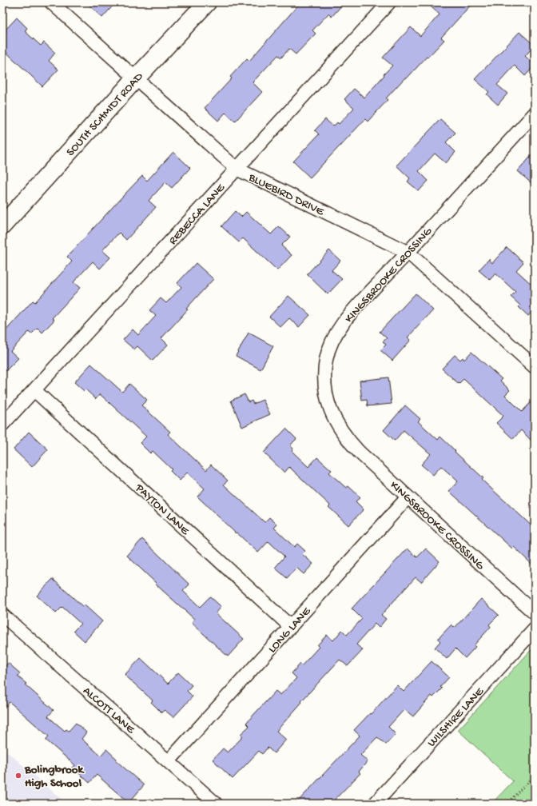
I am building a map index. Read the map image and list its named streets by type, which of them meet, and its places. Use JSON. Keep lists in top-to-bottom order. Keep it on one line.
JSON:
{"streets":{"street":["SOUTH SCHMIDT ROAD","BLUEBIRD DRIVE","REBECCA LANE","KINGSBROOKE CROSSING","PAYTON LANE","LONG LANE","ALCOTT LANE","WILSHIRE LANE"]},"crossings":[["SOUTH SCHMIDT ROAD","BLUEBIRD DRIVE"],["BLUEBIRD DRIVE","REBECCA LANE"],["BLUEBIRD DRIVE","KINGSBROOKE CROSSING"],["REBECCA LANE","PAYTON LANE"],["KINGSBROOKE CROSSING","LONG LANE"],["PAYTON LANE","LONG LANE"],["LONG LANE","ALCOTT LANE"]],"places":["Bolingbrook High School"]}
